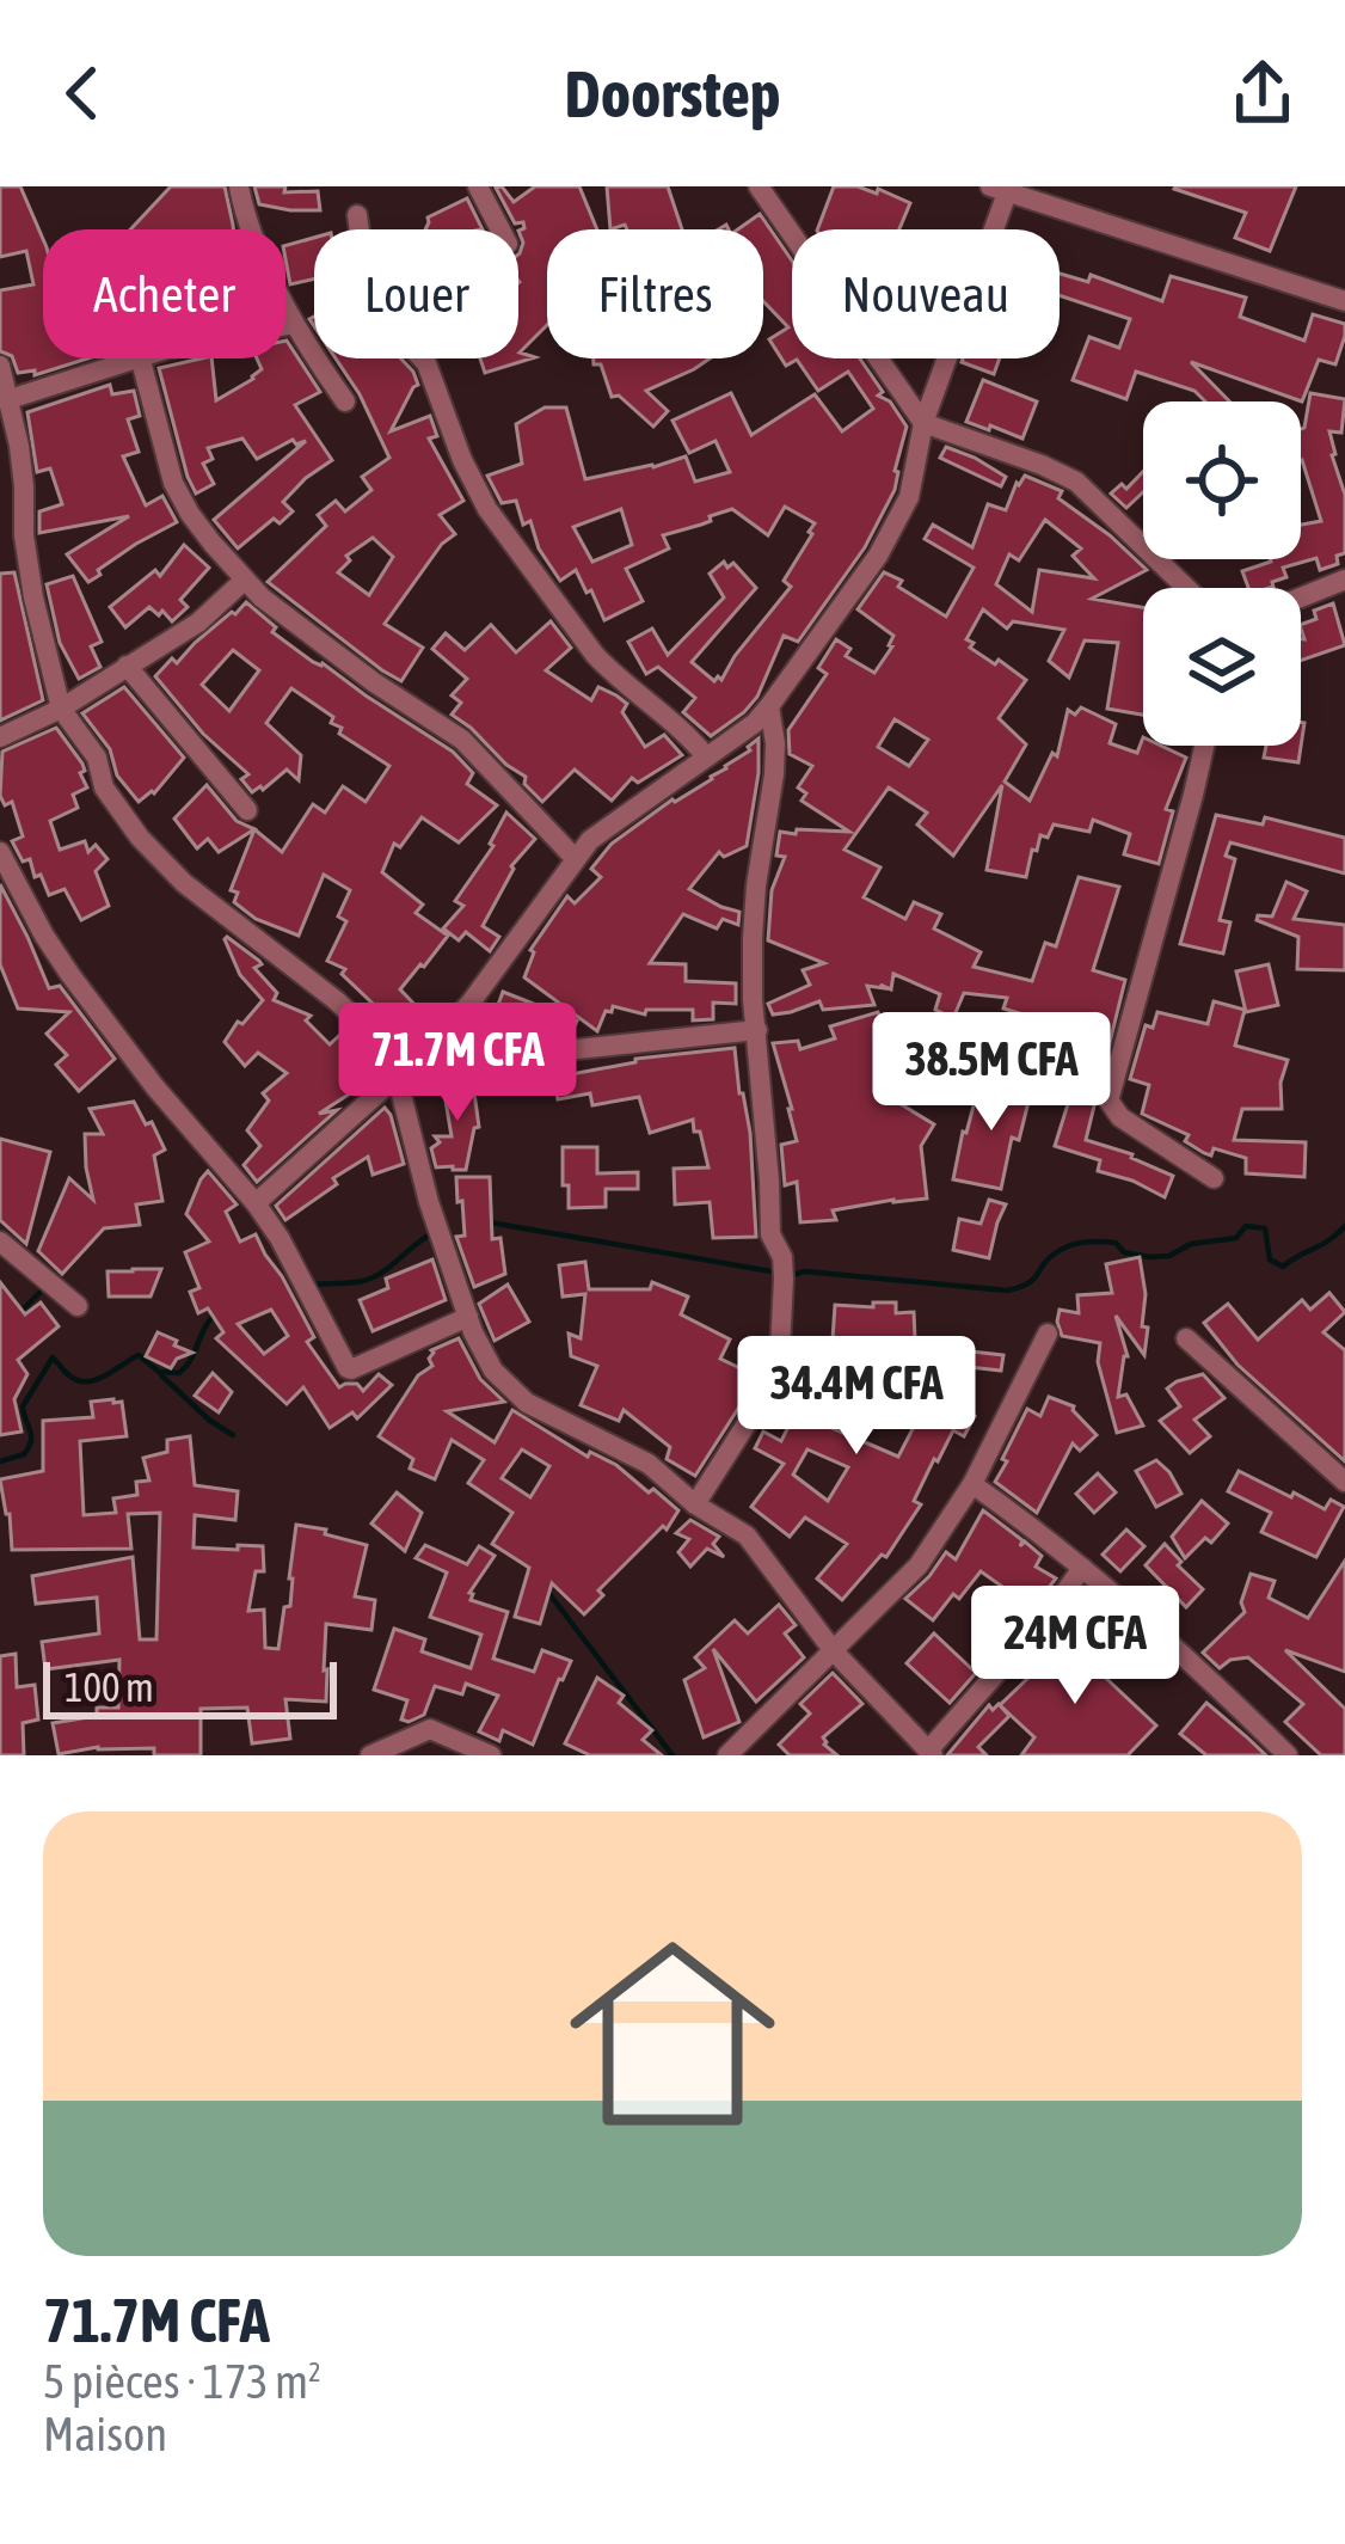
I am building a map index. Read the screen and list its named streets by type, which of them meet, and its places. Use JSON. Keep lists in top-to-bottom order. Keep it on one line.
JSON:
{"scale_bar":"100 m","page":{"header":"Doorstep","chip":["Acheter","Louer","Filtres","Nouveau"],"price":["71.7M CFA","38.5M CFA","34.4M CFA","24M CFA"],"scale":"100 m","list":[{"name":"71.7M CFA","note":"5 pièces · 173 m² · Maison"}]}}
